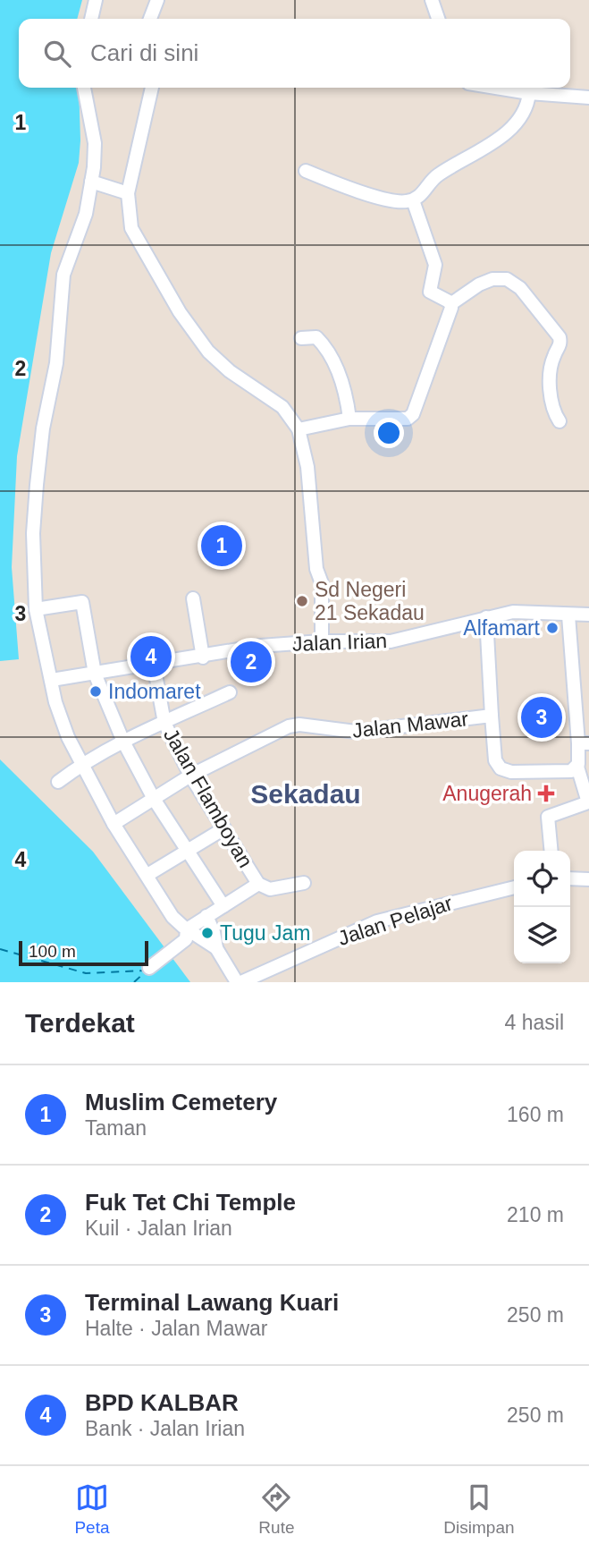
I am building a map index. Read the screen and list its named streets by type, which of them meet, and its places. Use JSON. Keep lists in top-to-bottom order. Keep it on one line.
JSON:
{"streets":{"street":["Jalan Irian","Jalan Mawar","Jalan Flamboyan","Jalan Pelajar"]},"crossings":[["Jalan Irian","Jalan Flamboyan"],["Jalan Mawar","Jalan Flamboyan"]],"districts":["Sekadau"],"places":{"other":["Sd Negeri 21 Sekadau","Alfamart","Indomaret","Tugu Jam"],"health":["Anugerah"]},"scale_bar":"100 m","page":{"search":"Cari di sini","pins":["1","4","2","3"],"scale":"100 m","heading":["Terdekat","4 hasil"],"list":[{"mark":"1","name":"Muslim Cemetery","note":"Taman","value":"160 m"},{"mark":"2","name":"Fuk Tet Chi Temple","note":"Kuil · Jalan Irian","value":"210 m"},{"mark":"3","name":"Terminal Lawang Kuari","note":"Halte · Jalan Mawar","value":"250 m"},{"mark":"4","name":"BPD KALBAR","note":"Bank · Jalan Irian","value":"250 m"}],"nav":["Peta","Rute","Disimpan"]},"grid":{"rows":["1","2","3","4"]}}
